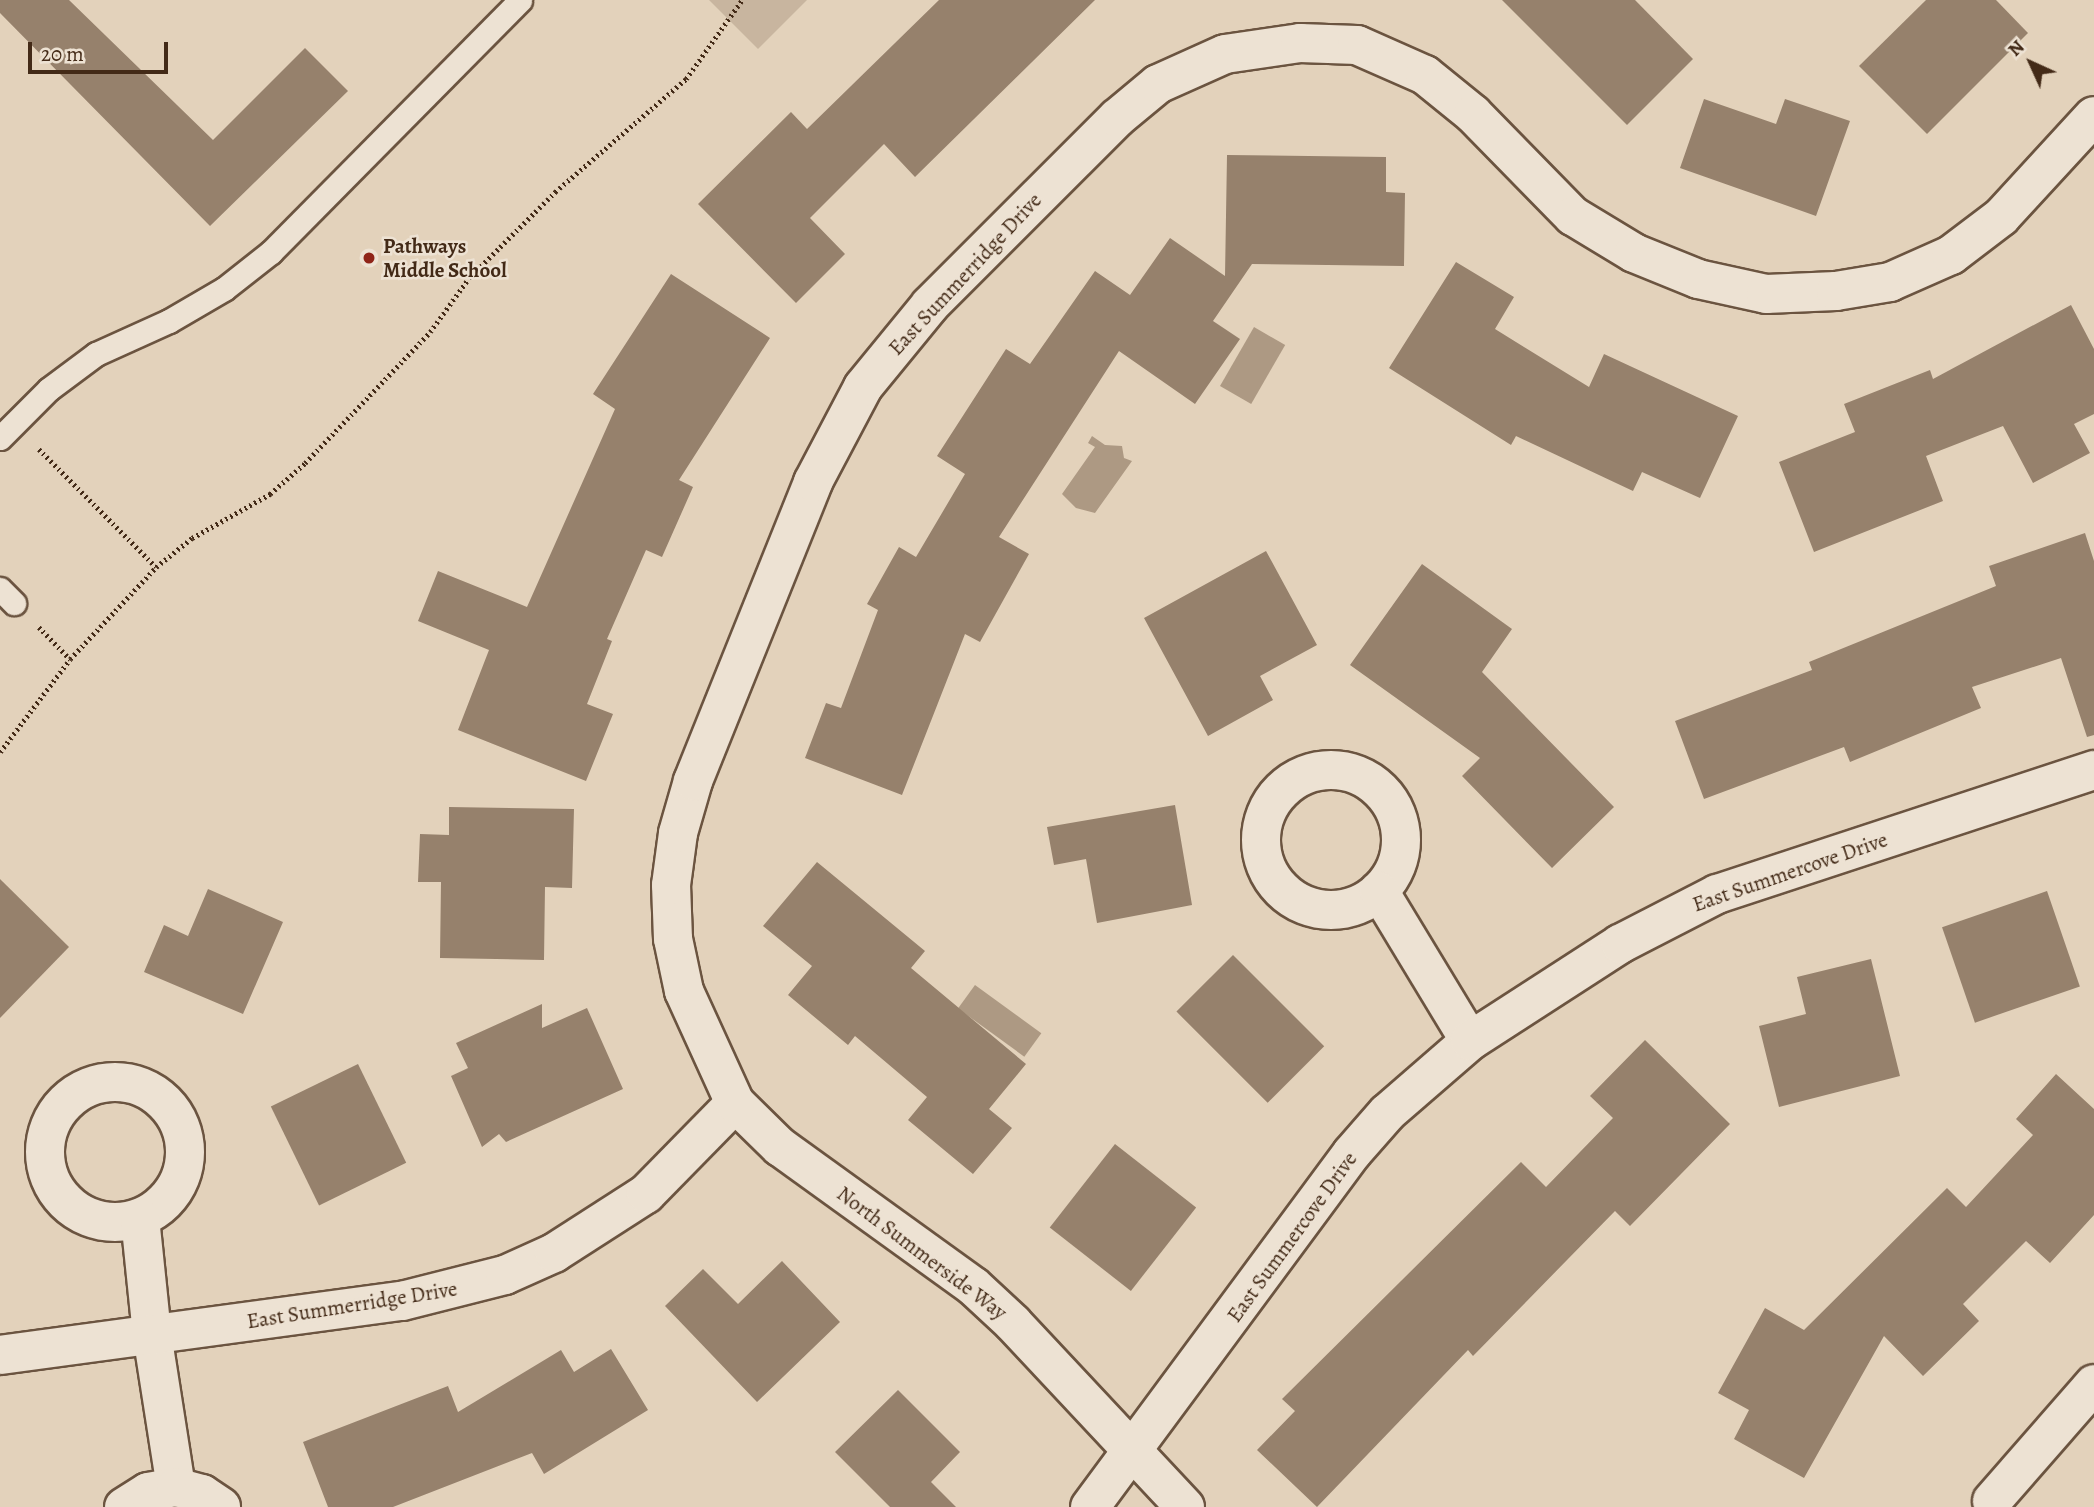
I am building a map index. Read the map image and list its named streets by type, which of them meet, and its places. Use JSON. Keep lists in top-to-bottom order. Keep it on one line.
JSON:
{"streets":{"street":["East Summerridge Drive","East Summercove Drive","North Summerside Way"]},"crossings":[["East Summerridge Drive","North Summerside Way"],["East Summercove Drive","North Summerside Way"]],"places":["Pathways Middle School"],"scale_bar":"20 m","north":"top left"}
